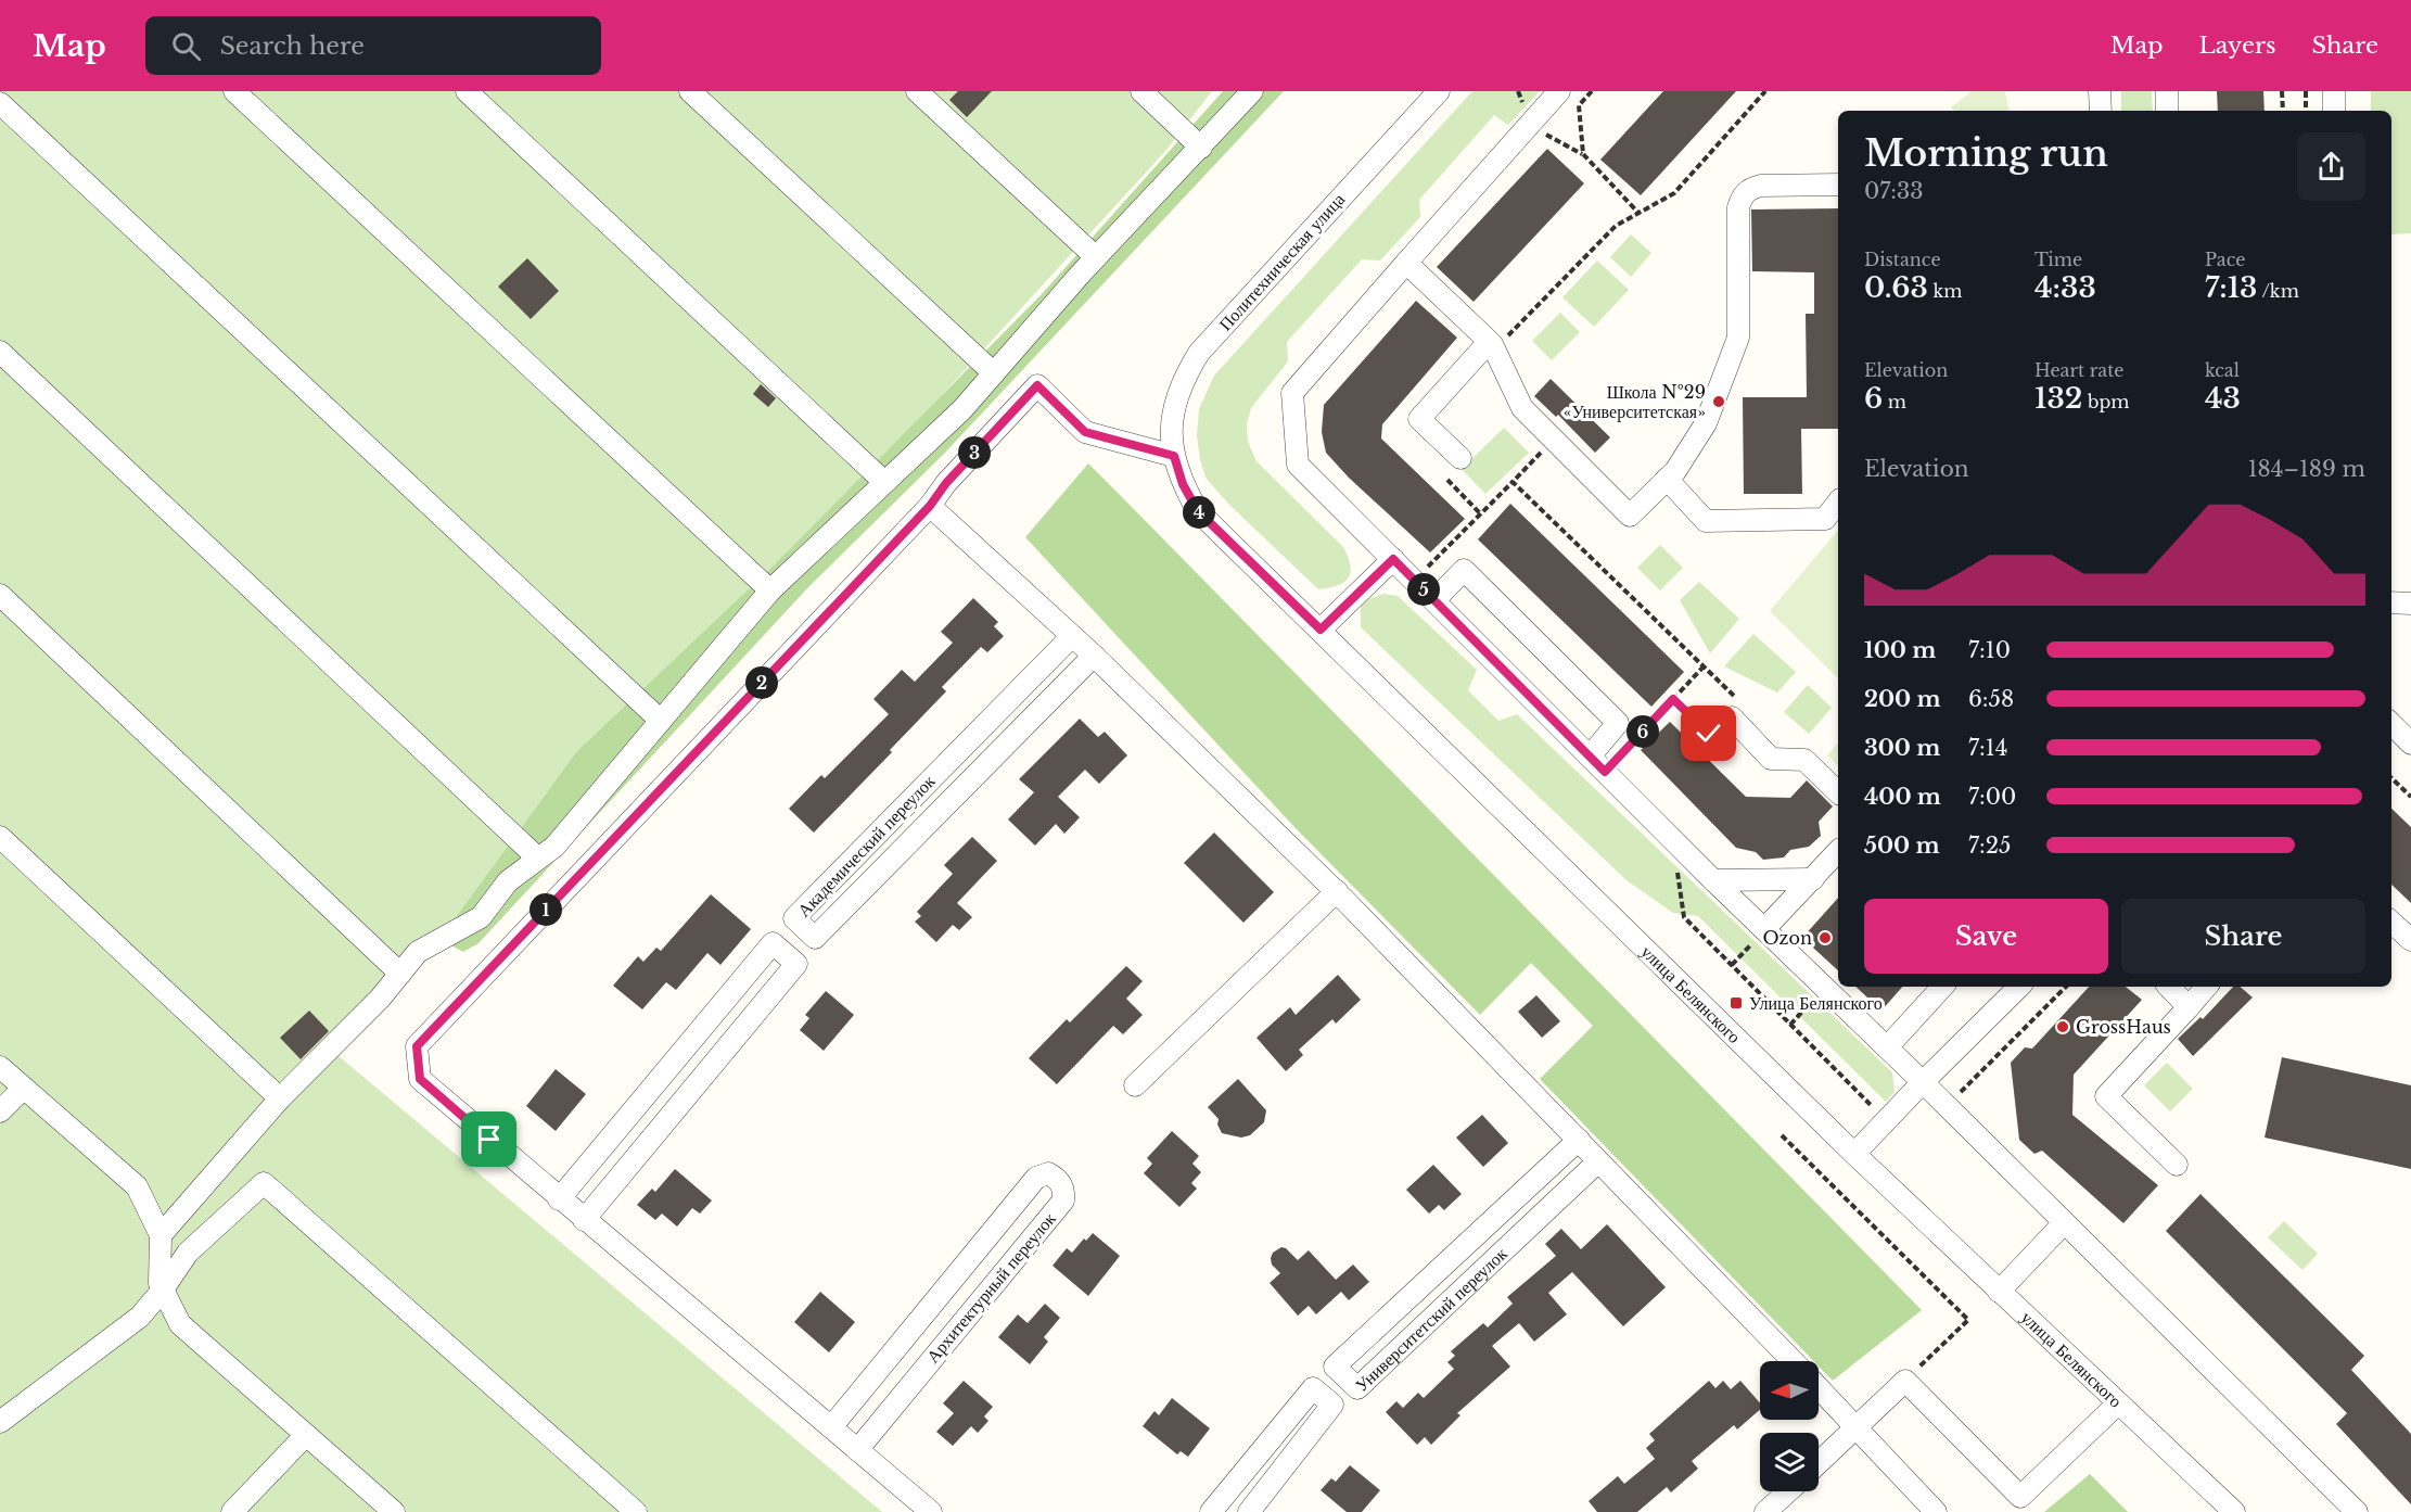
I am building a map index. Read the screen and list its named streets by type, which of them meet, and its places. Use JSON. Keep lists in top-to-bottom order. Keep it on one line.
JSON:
{"streets":{"street":["Политехническая улица","Академический переулок","улица Белянского","Архитектурный переулок","Университетский переулок"]},"crossings":[["Политехническая улица","улица Белянского"]],"places":{"other":["Школа №29 «Университетская»","Ozon","GrossHaus"],"transit":["Улица Белянского"]},"north":"left","page":{"header":"Map","search":"Search here","nav":["Map","Layers","Share"],"heading":["Morning run","07:33"],"stats":[["Distance","0.63 km"],["Time","4:33"],["Pace","7:13 /km"],["Elevation","6 m"],["Heart rate","132 bpm"],["kcal","43"]],"pins":["3","4","5","2","6","1"],"chart":["Elevation","184–189 m"],"list":[{"name":"100 m","note":"7:10"},{"name":"200 m","note":"6:58"},{"name":"300 m","note":"7:14"},{"name":"400 m","note":"7:00"},{"name":"500 m","note":"7:25"}],"buttons":["Save","Share"]}}
